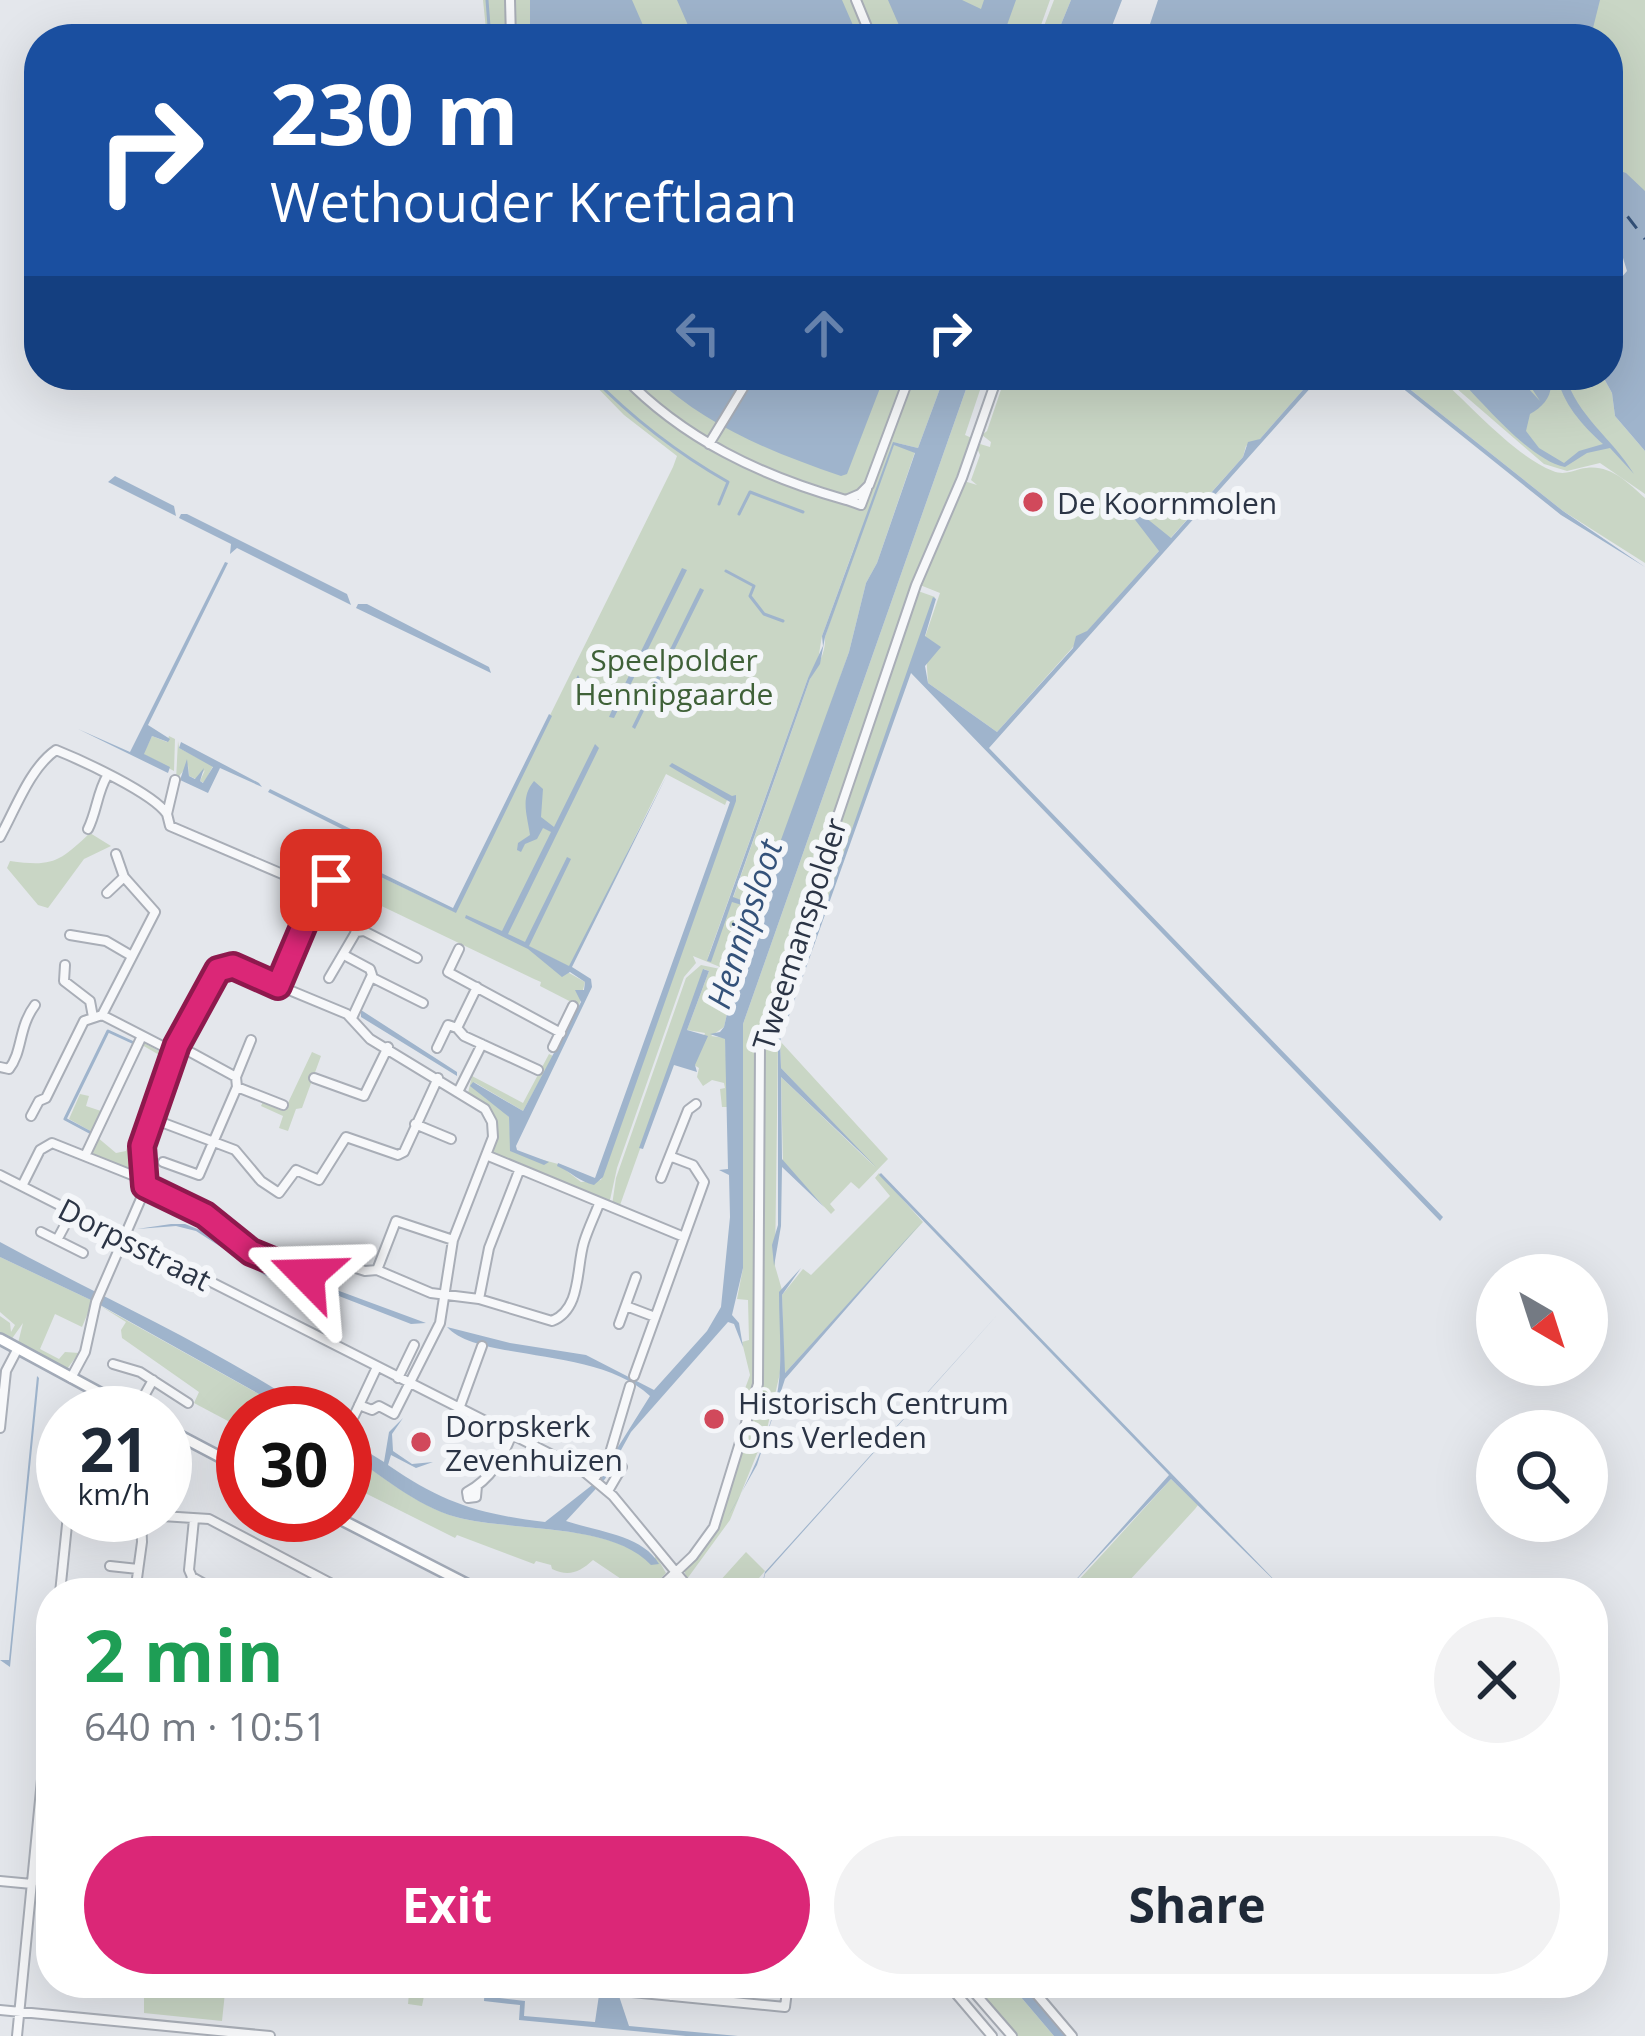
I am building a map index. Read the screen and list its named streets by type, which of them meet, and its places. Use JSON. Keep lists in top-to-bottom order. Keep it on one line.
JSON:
{"streets":{"street":["Tweemanspolder","Dorpsstraat"]},"crossings":[["Tweemanspolder","Dorpsstraat"]],"water":["Hennipsloot"],"parks":["Speelpolder Hennipgaarde"],"places":["De Koornmolen","Historisch Centrum Ons Verleden","Dorpskerk Zevenhuizen"],"north":"bottom right","page":{"turn":["230 m","Wethouder Kreftlaan"],"speed":"21 km/h","limit":"30","heading":["2 min","640 m · 10:51"],"buttons":["Exit","Share"]}}
